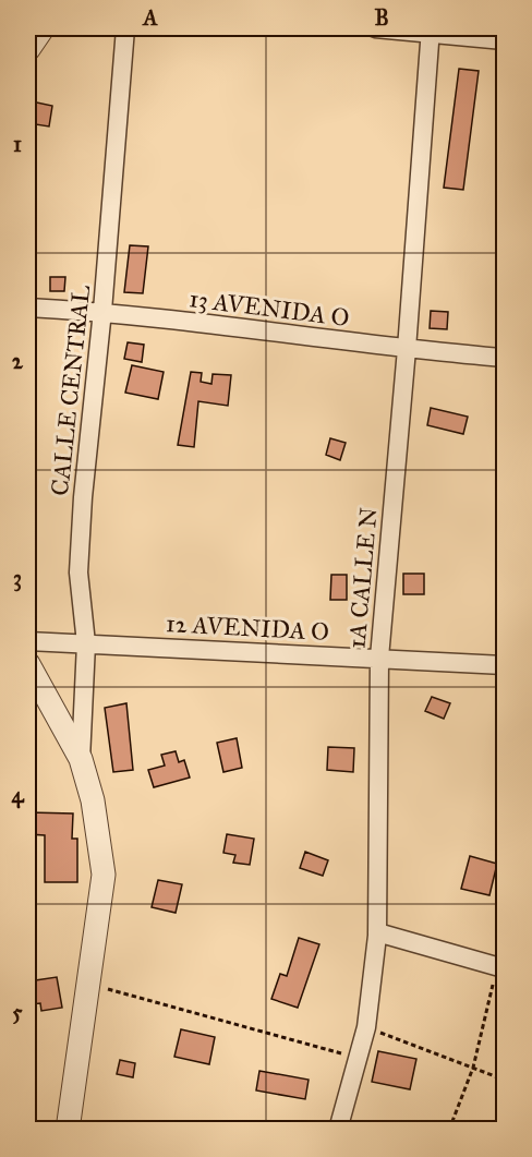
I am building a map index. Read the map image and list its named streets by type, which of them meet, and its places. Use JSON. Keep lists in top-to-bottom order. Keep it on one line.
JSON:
{"streets":{"street":["13 AVENIDA O","CALLE CENTRAL","1A CALLE N","12 AVENIDA O"]},"crossings":[["13 AVENIDA O","CALLE CENTRAL"],["13 AVENIDA O","1A CALLE N"],["CALLE CENTRAL","12 AVENIDA O"],["1A CALLE N","12 AVENIDA O"]],"grid":{"columns":["A","B"],"rows":["1","2","3","4","5"]}}
